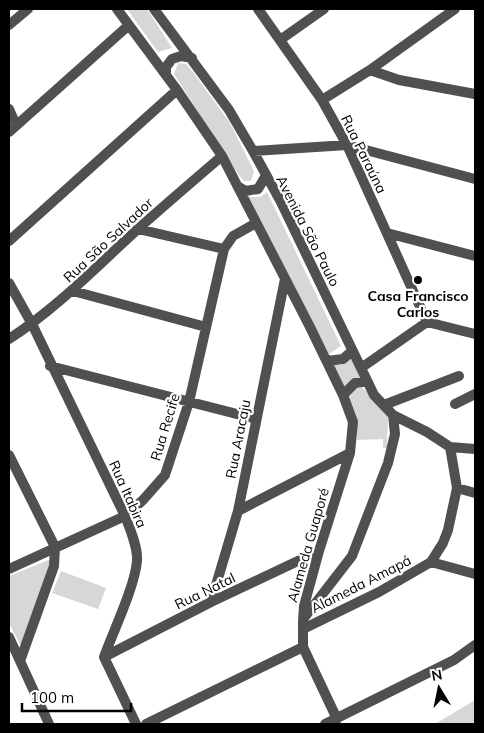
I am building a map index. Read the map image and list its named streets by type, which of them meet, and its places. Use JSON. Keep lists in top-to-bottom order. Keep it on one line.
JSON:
{"streets":{"street":["Rua Paraúna","Avenida São Paulo","Rua São Salvador","Rua Recife","Rua Aracaju","Rua Itabira","Alameda Guaporé","Alameda Amapá","Rua Natal"]},"crossings":[["Avenida São Paulo","Alameda Amapá"],["Rua São Salvador","Rua Itabira"],["Rua Recife","Rua Itabira"],["Rua Aracaju","Rua Natal"],["Rua Itabira","Rua Natal"],["Alameda Guaporé","Alameda Amapá"],["Alameda Guaporé","Rua Natal"]],"places":["Casa Francisco Carlos"],"scale_bar":"100 m","north":"top"}
